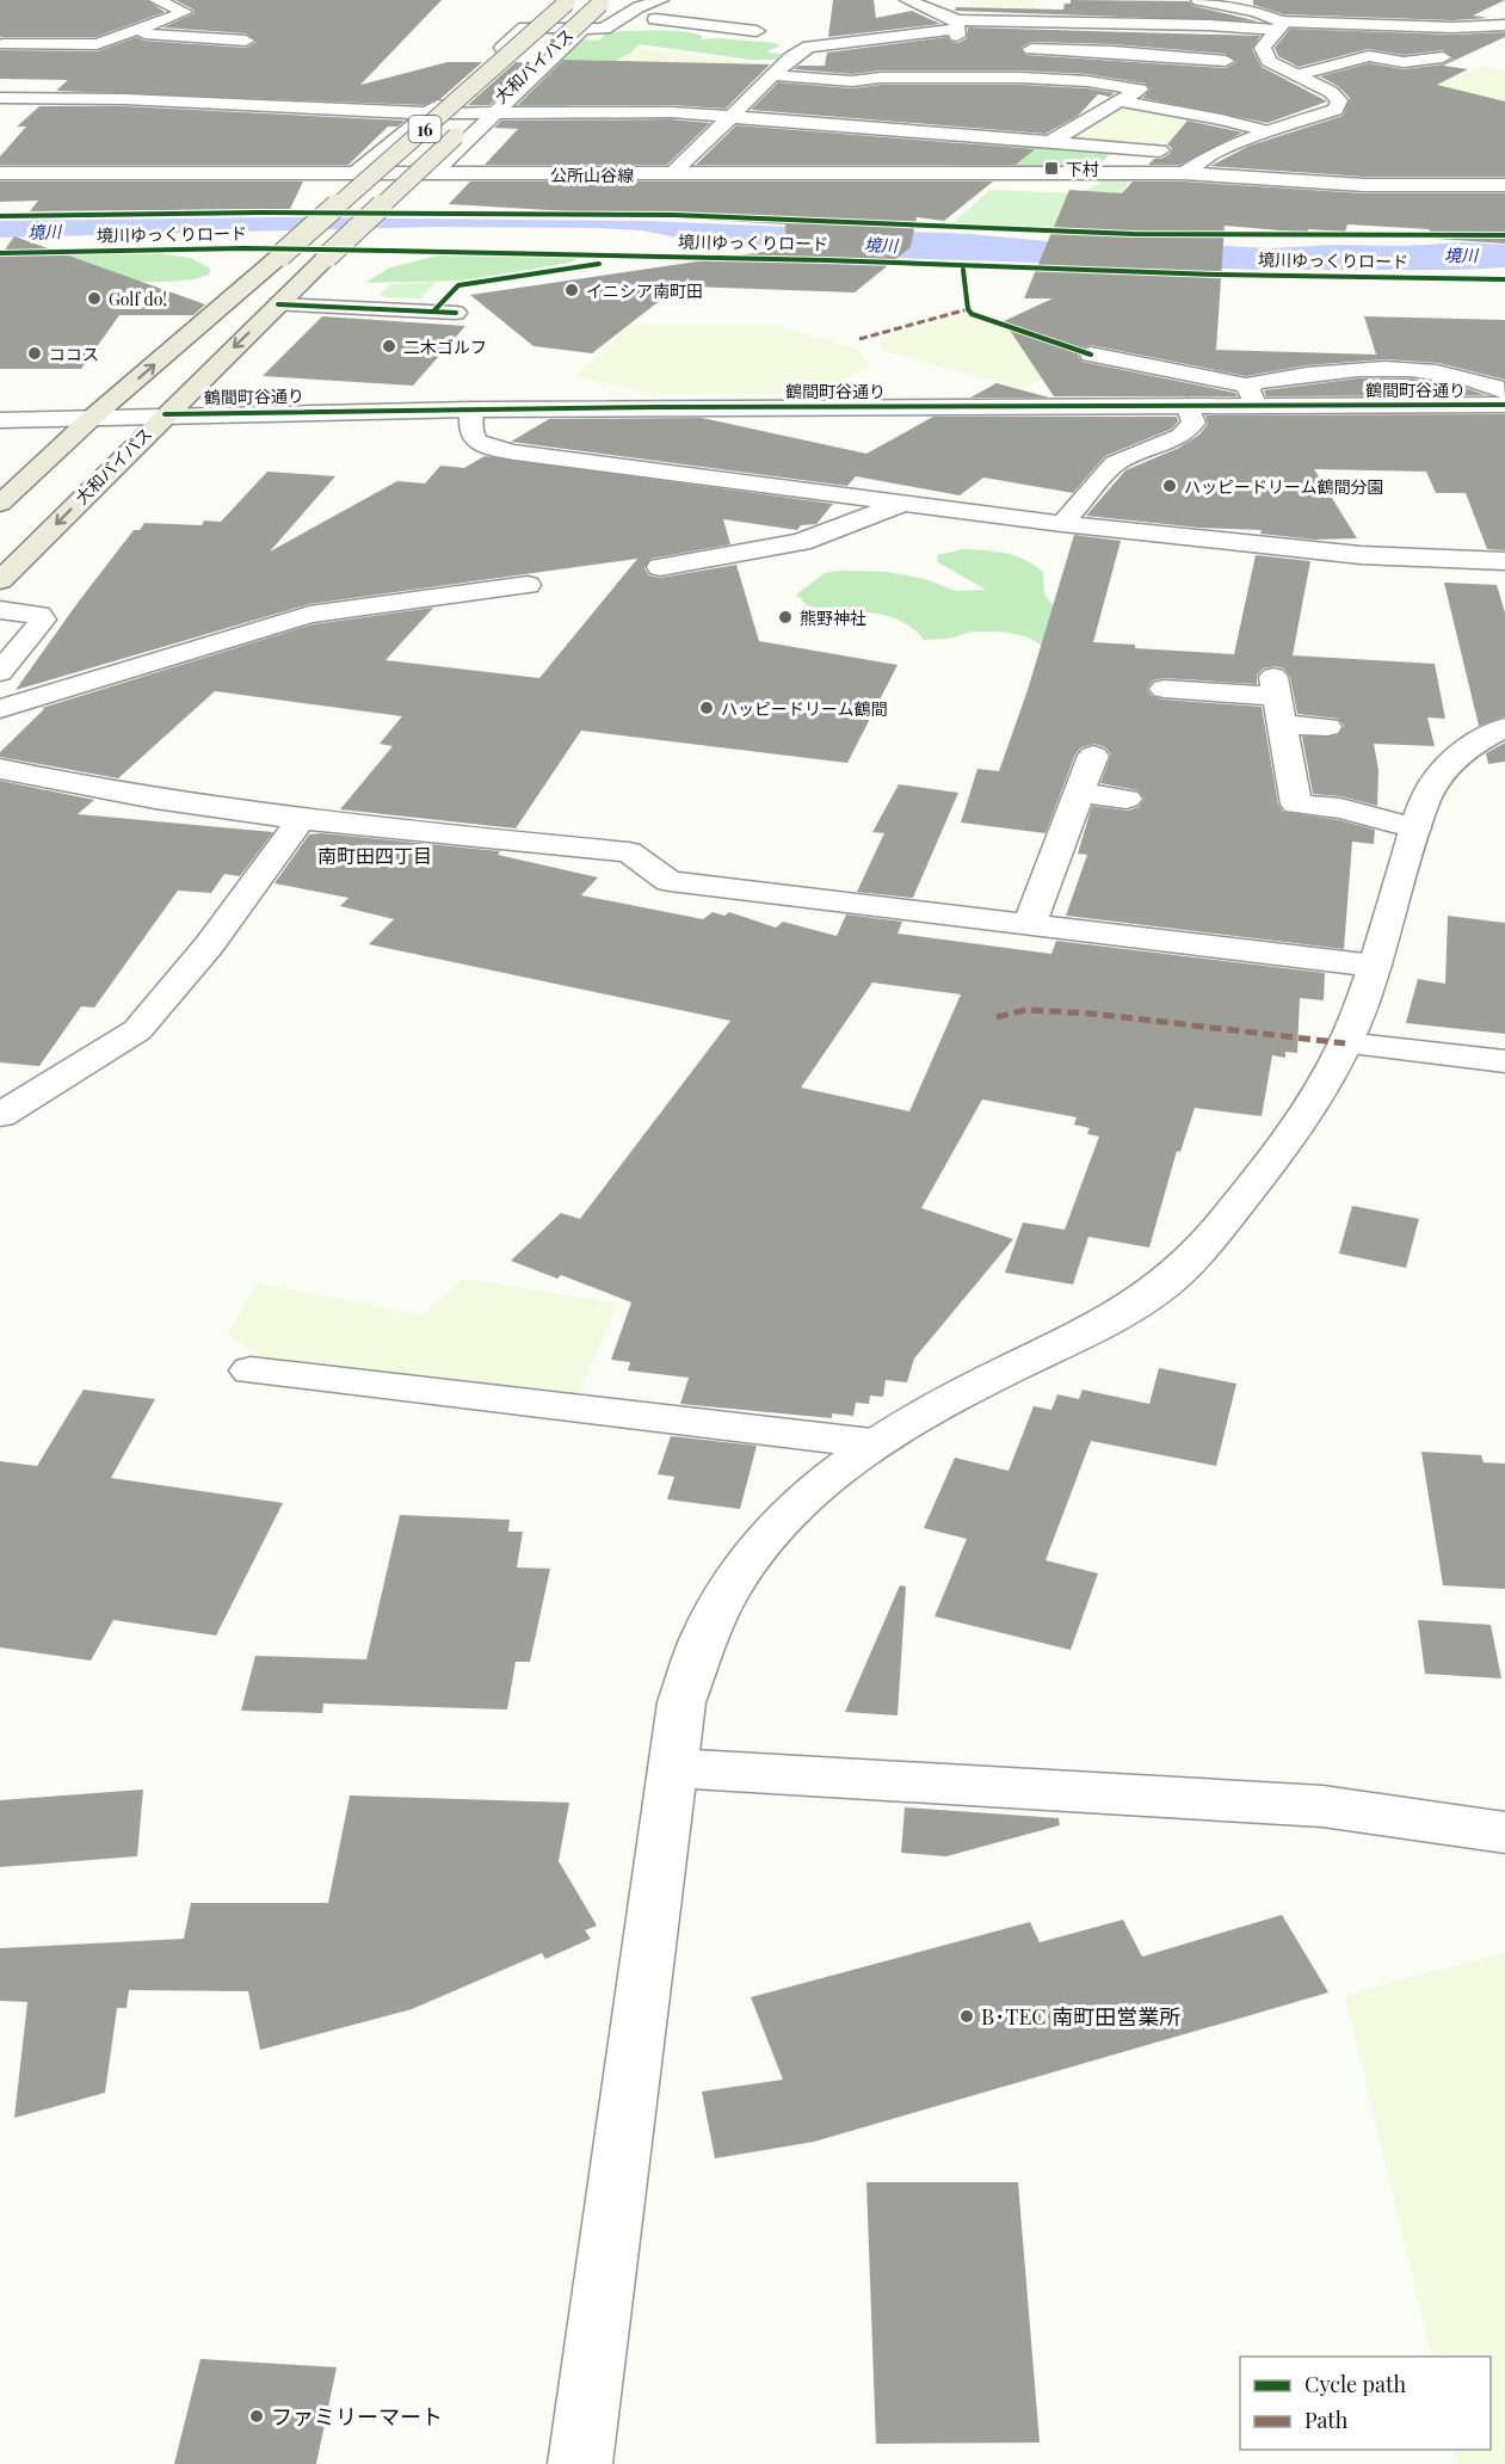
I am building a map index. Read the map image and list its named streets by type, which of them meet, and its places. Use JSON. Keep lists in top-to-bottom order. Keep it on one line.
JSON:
{"streets":{"highway":["大和バイパス","16"],"street":["公所山谷線","鶴間町谷通り"],"cycle path":["境川ゆっくりロード"]},"crossings":[["大和バイパス","鶴間町谷通り"]],"districts":["南町田四丁目"],"water":["境川"],"places":{"transit":["下村"],"other":["イニシア南町田","Golf do!","二木ゴルフ","ココス","ハッピードリーム鶴間分園","熊野神社","ハッピードリーム鶴間","B･TEC 南町田営業所","ファミリーマート"]},"legend":["Cycle path","Path"]}
